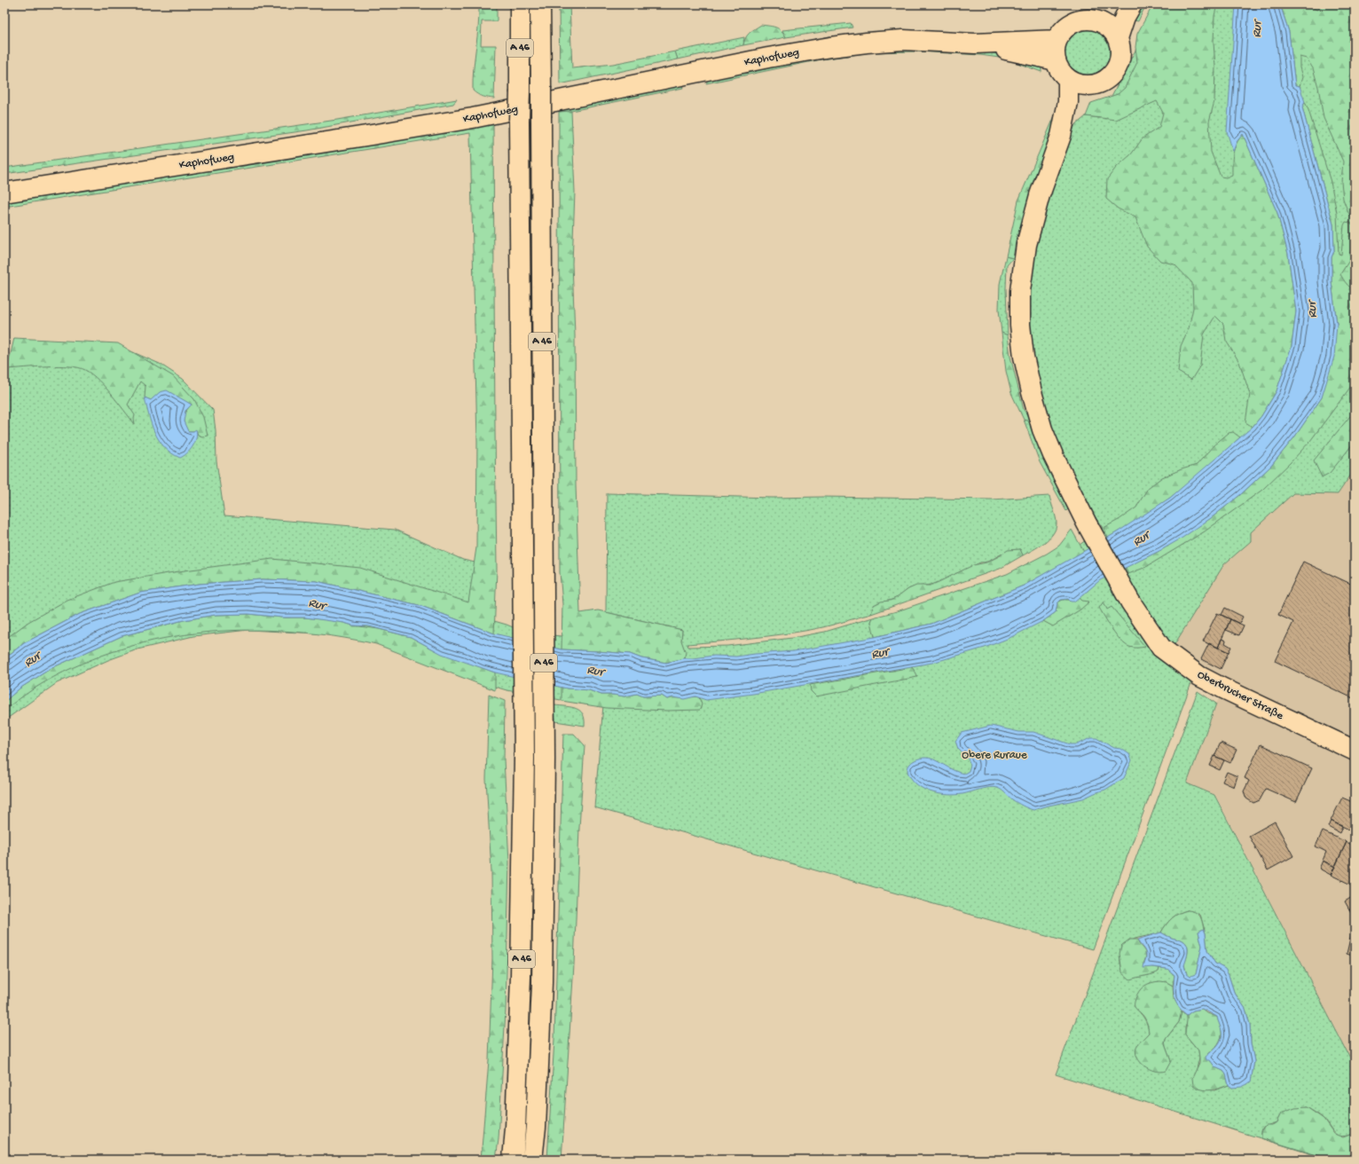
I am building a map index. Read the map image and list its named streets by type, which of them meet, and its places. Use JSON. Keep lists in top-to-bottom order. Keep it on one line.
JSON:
{"streets":{"main road":["A 46","Kaphofweg","Oberbrucher Straße"]},"water":["Rur"],"parks":["Obere Ruraue"]}
